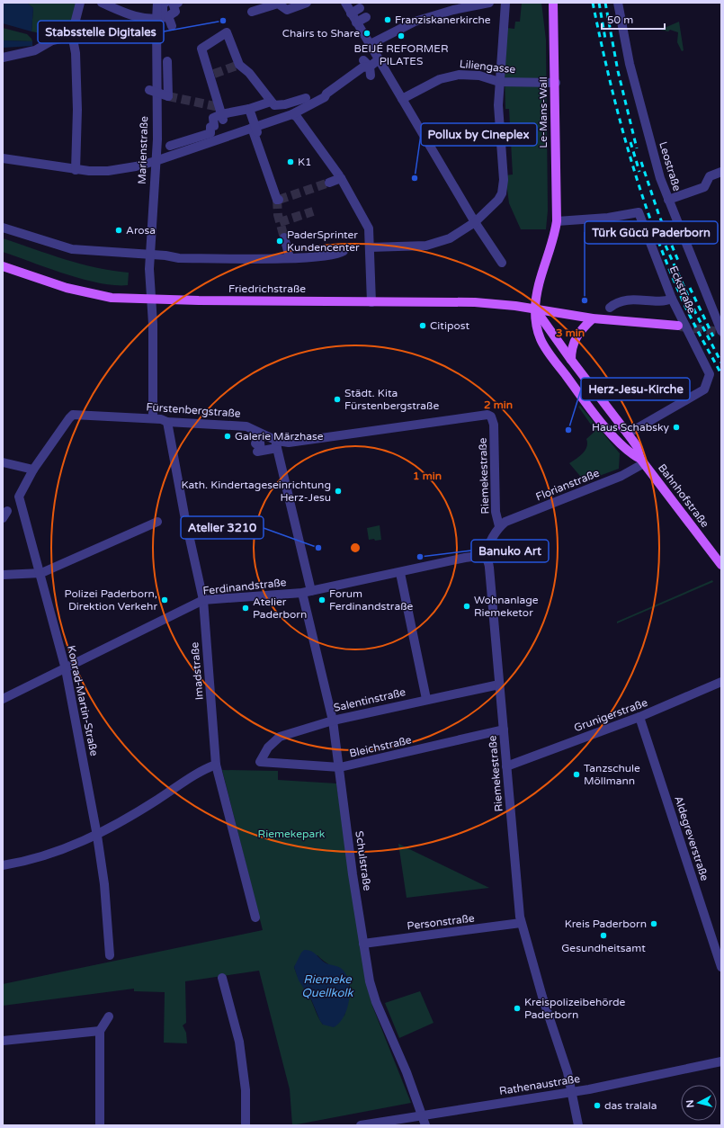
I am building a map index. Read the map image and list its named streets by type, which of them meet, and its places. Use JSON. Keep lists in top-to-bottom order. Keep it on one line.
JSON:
{"streets":{"main road":["Le-Mans-Wall","Friedrichstraße","Bahnhofstraße"],"street":["Liliengasse","Marienstraße","Leostraße","Eckstraße","Fürstenbergstraße","Riemekestraße","Florianstraße","Ferdinandstraße","Imadstraße","Salentinstraße","Konrad-Martin-Straße","Grunigerstraße","Bleichstraße","Aldegreverstraße","Schulstraße","Personstraße","Rathenaustraße"]},"crossings":[["Liliengasse","Le-Mans-Wall"],["Le-Mans-Wall","Friedrichstraße"],["Le-Mans-Wall","Eckstraße"],["Le-Mans-Wall","Bahnhofstraße"],["Marienstraße","Friedrichstraße"],["Friedrichstraße","Bahnhofstraße"],["Eckstraße","Bahnhofstraße"],["Fürstenbergstraße","Riemekestraße"],["Fürstenbergstraße","Imadstraße"],["Fürstenbergstraße","Konrad-Martin-Straße"],["Fürstenbergstraße","Schulstraße"],["Riemekestraße","Florianstraße"],["Riemekestraße","Ferdinandstraße"],["Riemekestraße","Salentinstraße"],["Riemekestraße","Grunigerstraße"],["Riemekestraße","Bleichstraße"],["Riemekestraße","Personstraße"],["Riemekestraße","Rathenaustraße"],["Florianstraße","Bahnhofstraße"],["Ferdinandstraße","Imadstraße"],["Ferdinandstraße","Konrad-Martin-Straße"],["Ferdinandstraße","Schulstraße"],["Salentinstraße","Bleichstraße"],["Salentinstraße","Schulstraße"],["Grunigerstraße","Aldegreverstraße"],["Bleichstraße","Schulstraße"],["Schulstraße","Personstraße"],["Schulstraße","Rathenaustraße"]],"water":["Riemeke Quellkolk"],"parks":["Riemekepark"],"places":["Franziskanerkirche","Stabsstelle Digitales","Chairs to Share","BEIJÉ REFORMER PILATES","K1","Pollux by Cineplex","Arosa","PaderSprinter Kundencenter","Türk Gücü Paderborn","Citipost","Städt. Kita Fürstenbergstraße","Haus Schabsky","Herz-Jesu-Kirche","Galerie Märzhase","Kath. Kindertageseinrichtung Herz-Jesu","Atelier 3210","Banuko Art","Polizei Paderborn, Direktion Verkehr","Forum Ferdinandstraße","Wohnanlage Riemeketor","Atelier Paderborn","Tanzschule Möllmann","Kreis Paderborn","Gesundheitsamt","Kreispolizeibehörde Paderborn","das tralala"],"scale_bar":"50 m","north":"left","rings":["3 min","2 min","1 min"]}
